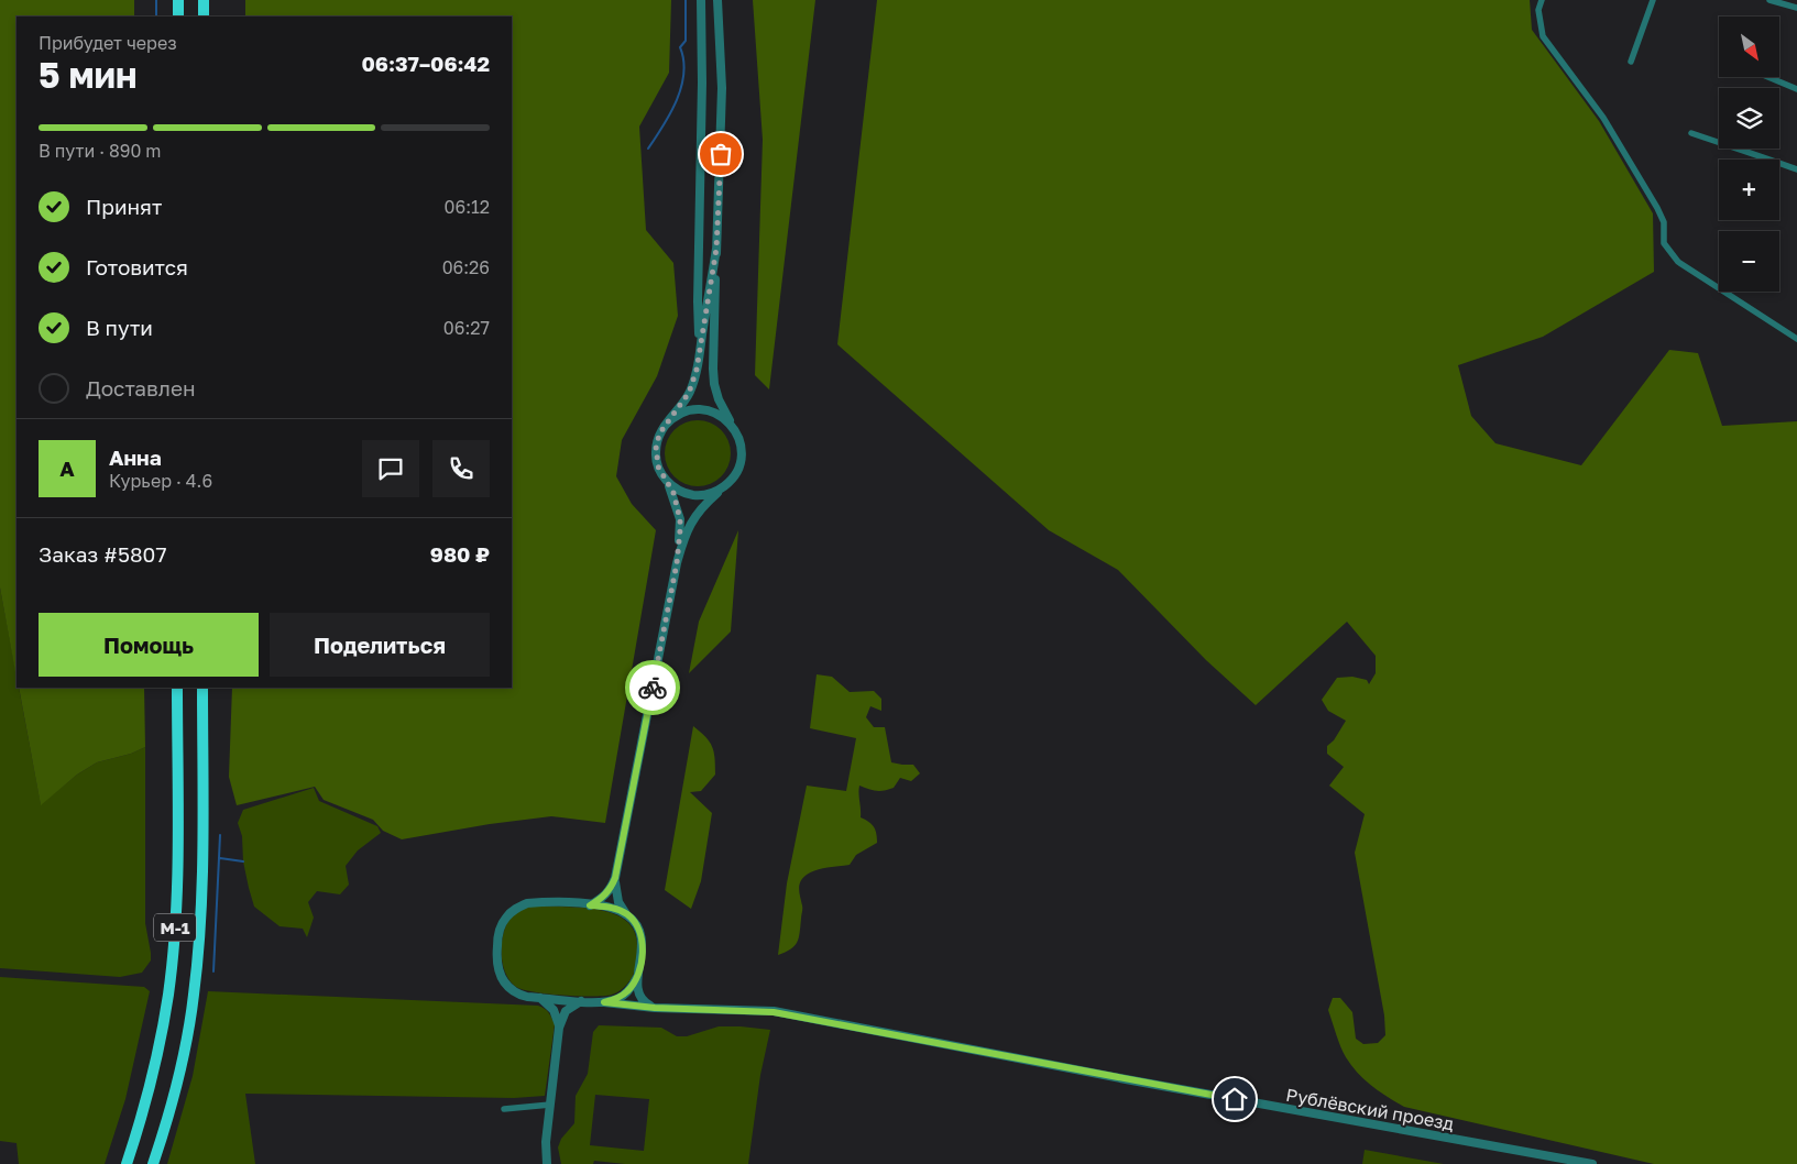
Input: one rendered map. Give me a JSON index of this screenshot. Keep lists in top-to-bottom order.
{
  "streets": {
    "highway": ["М-1"],
    "street": ["Рублёвский проезд"]
  },
  "north": "bottom right",
  "page": {
    "map_buttons": ["+", "−"],
    "heading": ["5 мин", "Прибудет через", "06:37–06:42"],
    "panel": [
      "Анна",
      "Курьер · 4.6",
      "Заказ #5807",
      "980 ₽"
    ],
    "bar": "В пути · 890 m",
    "list": [
      ["Принят", "06:12"],
      ["Готовится", "06:26"],
      ["В пути", "06:27"],
      "Доставлен"
    ],
    "round": "А",
    "buttons": ["Помощь", "Поделиться"]
  }
}
